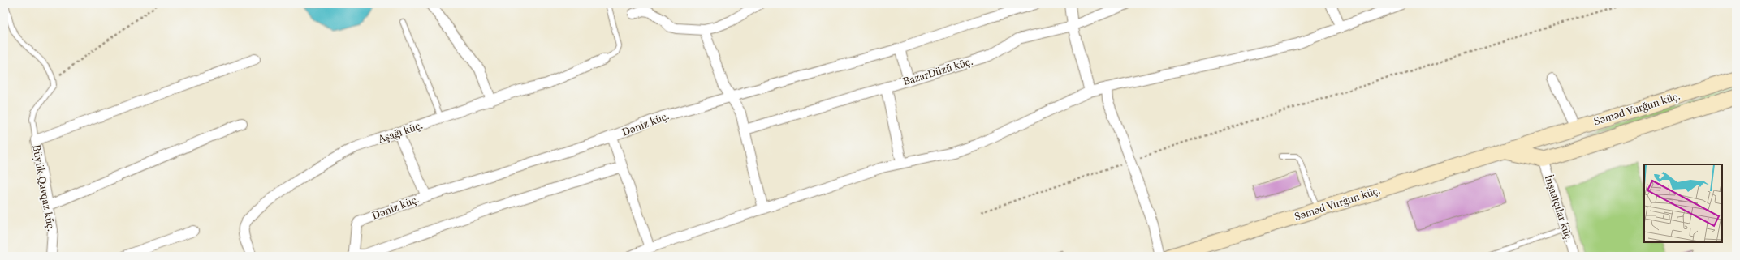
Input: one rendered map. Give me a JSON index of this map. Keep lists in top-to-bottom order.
{
  "streets": {
    "main road": ["Səməd Vurğun küç."],
    "street": [
      "BazarDüzü küç.",
      "Dəniz küç.",
      "Aşağı küç.",
      "Büyük Qavqaz küç.",
      "İnşaatçılar küç."
    ]
  },
  "crossings": [
    ["Səməd Vurğun küç.", "İnşaatçılar küç."]
  ]
}
